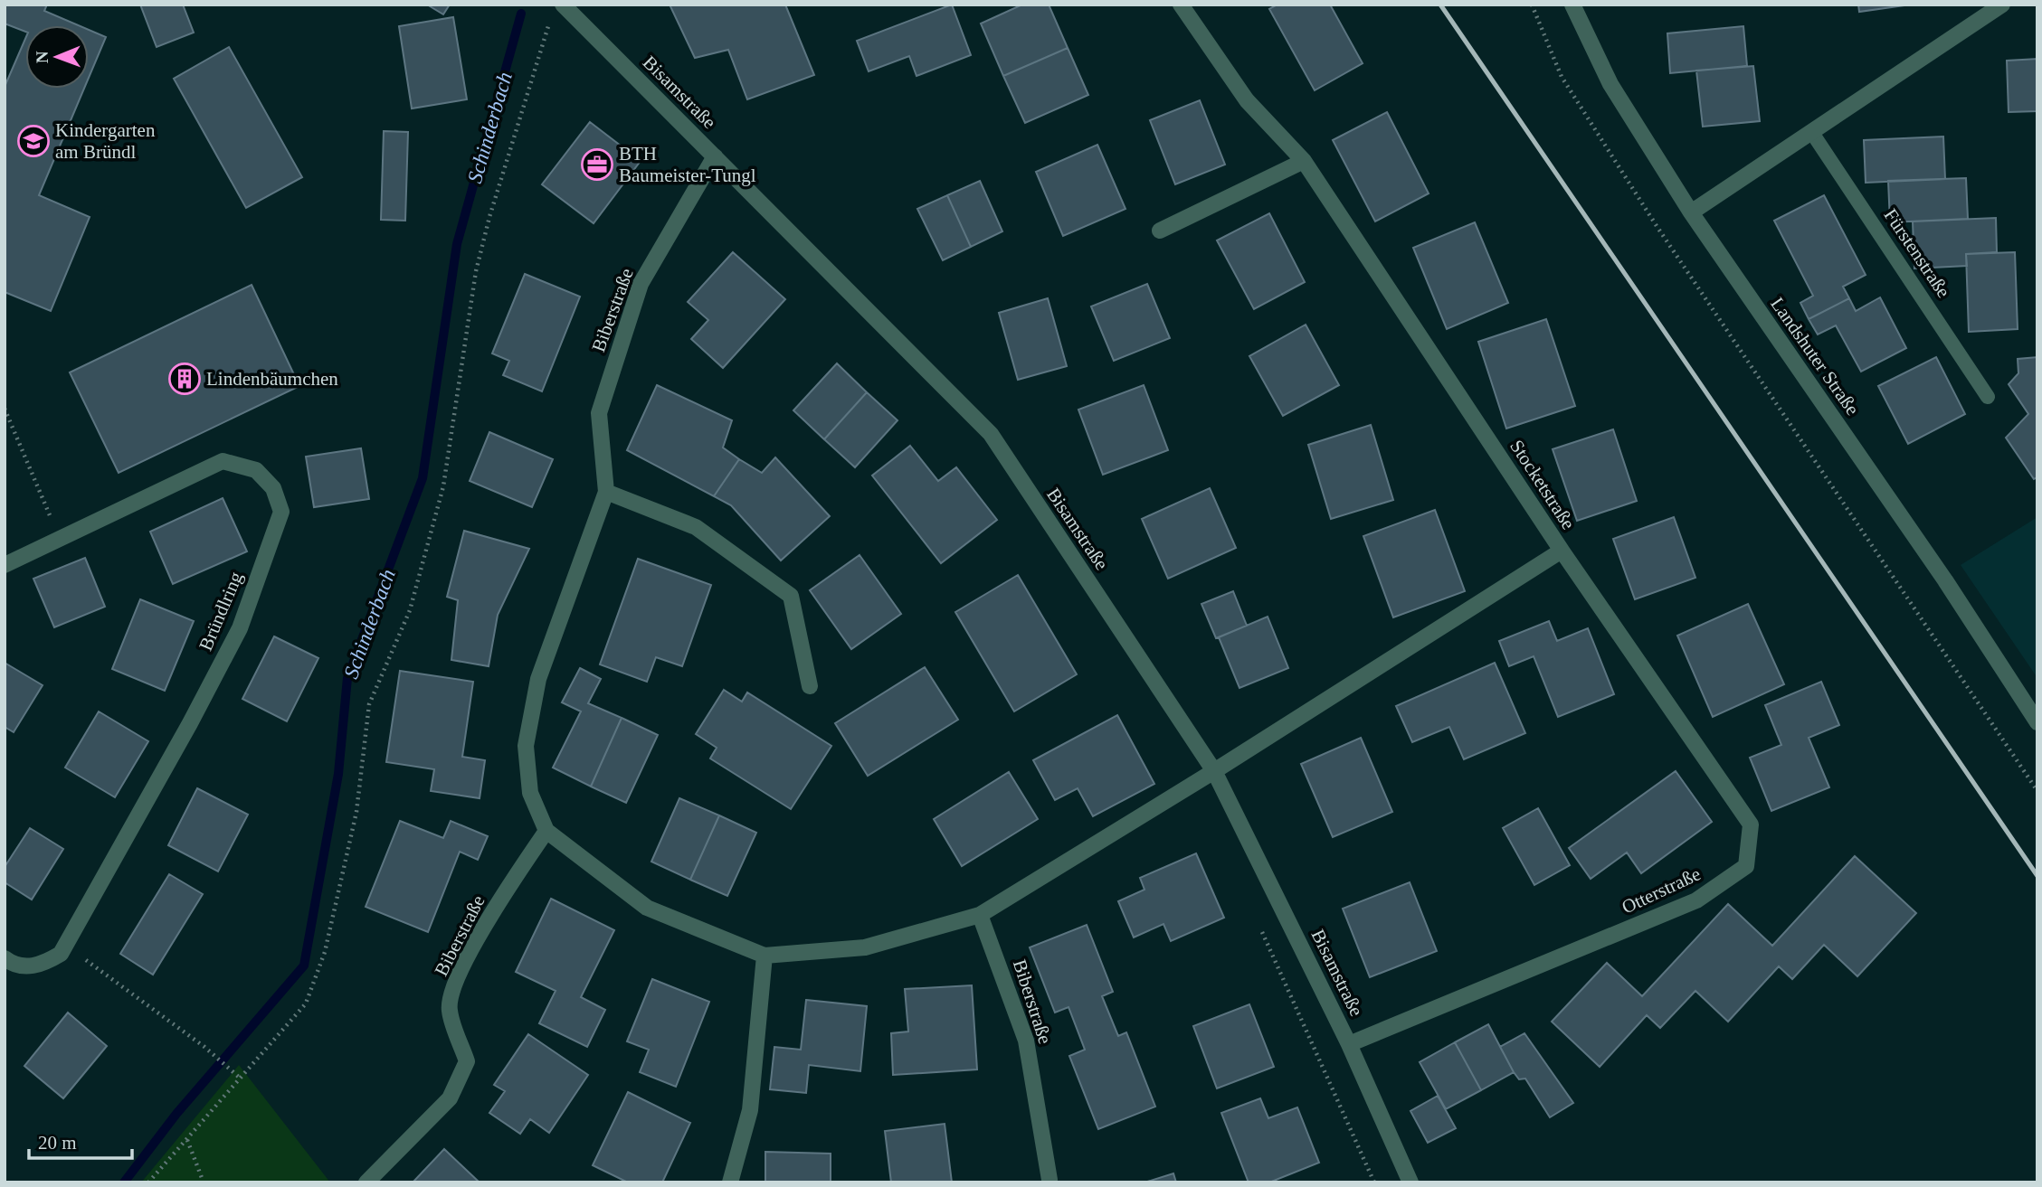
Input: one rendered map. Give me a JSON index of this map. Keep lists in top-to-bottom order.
{
  "streets": {
    "street": [
      "Bisamstraße",
      "Biberstraße",
      "Landshuter Straße",
      "Stocketstraße",
      "Bründlring",
      "Otterstraße"
    ],
    "lane": ["Fürstenstraße"]
  },
  "crossings": [
    ["Bisamstraße", "Biberstraße"],
    ["Bisamstraße", "Stocketstraße"],
    ["Bisamstraße", "Otterstraße"],
    ["Biberstraße", "Stocketstraße"],
    ["Stocketstraße", "Otterstraße"]
  ],
  "water": ["Schinderbach"],
  "places": {
    "school or university": ["Kindergarten am Bründl"],
    "office": ["BTH Baumeister-Tungl"],
    "building": ["Lindenbäumchen"]
  },
  "scale_bar": "20 m",
  "north": "left"
}
